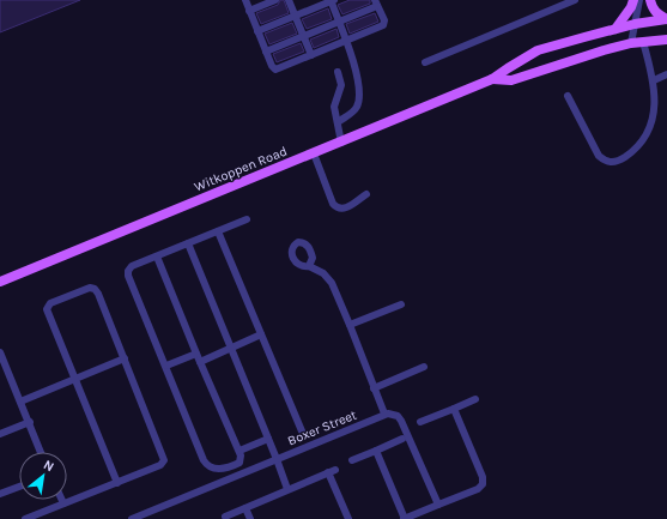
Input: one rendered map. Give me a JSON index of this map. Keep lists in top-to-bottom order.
{
  "streets": {
    "main road": ["Witkoppen Road"],
    "street": ["Boxer Street"]
  },
  "north": "top right"
}
